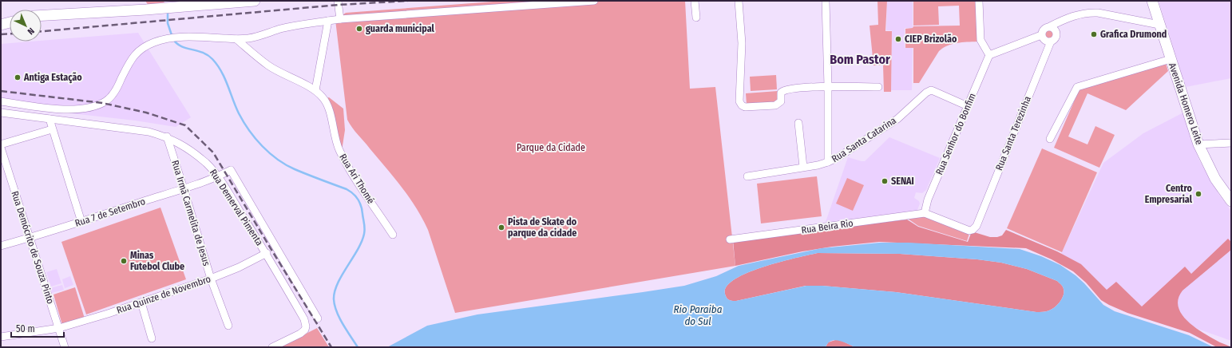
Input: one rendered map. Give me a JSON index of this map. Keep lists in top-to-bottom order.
{
  "streets": {
    "main road": ["Avenida Homero Leite"],
    "street": [
      "Rua Santa Terezinha",
      "Rua Senhor do Bonfim",
      "Rua Santa Catarina",
      "Rua Ari Thomé",
      "Rua Demerval Pimenta",
      "Rua 7 de Setembro",
      "Rua Irmã Carmelita de Jesus",
      "Rua Beira Rio",
      "Rua Demócrito de Souza Pinto",
      "Rua Quinze de Novembro"
    ]
  },
  "crossings": [
    ["Rua Santa Terezinha", "Rua Senhor do Bonfim"],
    ["Rua Santa Terezinha", "Rua Beira Rio"],
    ["Rua Senhor do Bonfim", "Rua Santa Catarina"],
    ["Rua Senhor do Bonfim", "Rua Beira Rio"],
    ["Rua Demerval Pimenta", "Rua 7 de Setembro"],
    ["Rua Demerval Pimenta", "Rua Irmã Carmelita de Jesus"],
    ["Rua Demerval Pimenta", "Rua Quinze de Novembro"],
    ["Rua 7 de Setembro", "Rua Irmã Carmelita de Jesus"],
    ["Rua 7 de Setembro", "Rua Demócrito de Souza Pinto"],
    ["Rua Irmã Carmelita de Jesus", "Rua Quinze de Novembro"],
    ["Rua Demócrito de Souza Pinto", "Rua Quinze de Novembro"]
  ],
  "districts": ["Bom Pastor"],
  "water": ["Rio Paraiba do Sul"],
  "parks": ["Parque da Cidade"],
  "places": [
    "guarda municipal",
    "Grafica Drumond",
    "CIEP Brizolão",
    "Antiga Estação",
    "SENAI",
    "Centro Empresarial",
    "Pista de Skate do parque da cidade",
    "Minas Futebol Clube"
  ],
  "scale_bar": "50 m",
  "north": "bottom right"
}
